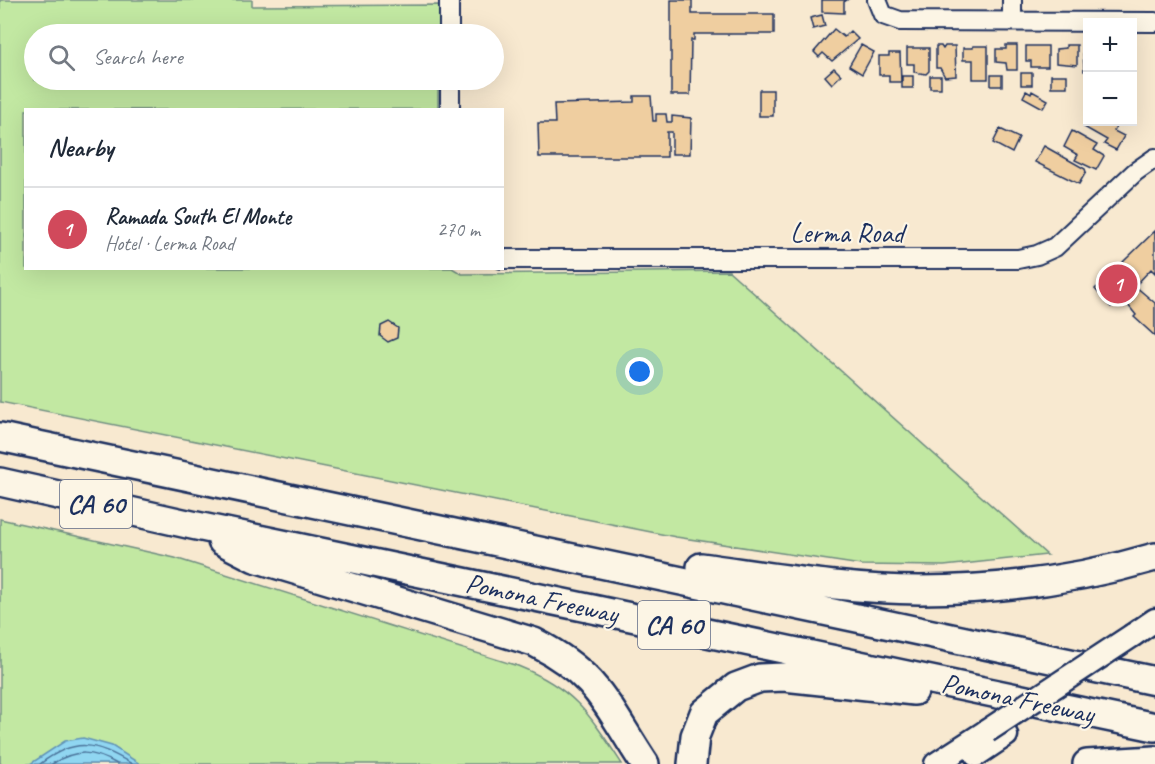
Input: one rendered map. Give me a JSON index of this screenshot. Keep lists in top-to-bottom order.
{
  "streets": {
    "highway": ["CA 60", "Pomona Freeway"],
    "street": ["Lerma Road"]
  },
  "page": {
    "map_buttons": ["+", "−"],
    "search": "Search here",
    "heading": "Nearby",
    "list": [
      {
        "mark": "1",
        "name": "Ramada South El Monte",
        "note": "Hotel · Lerma Road",
        "value": "270 m"
      }
    ],
    "pins": "1"
  }
}
